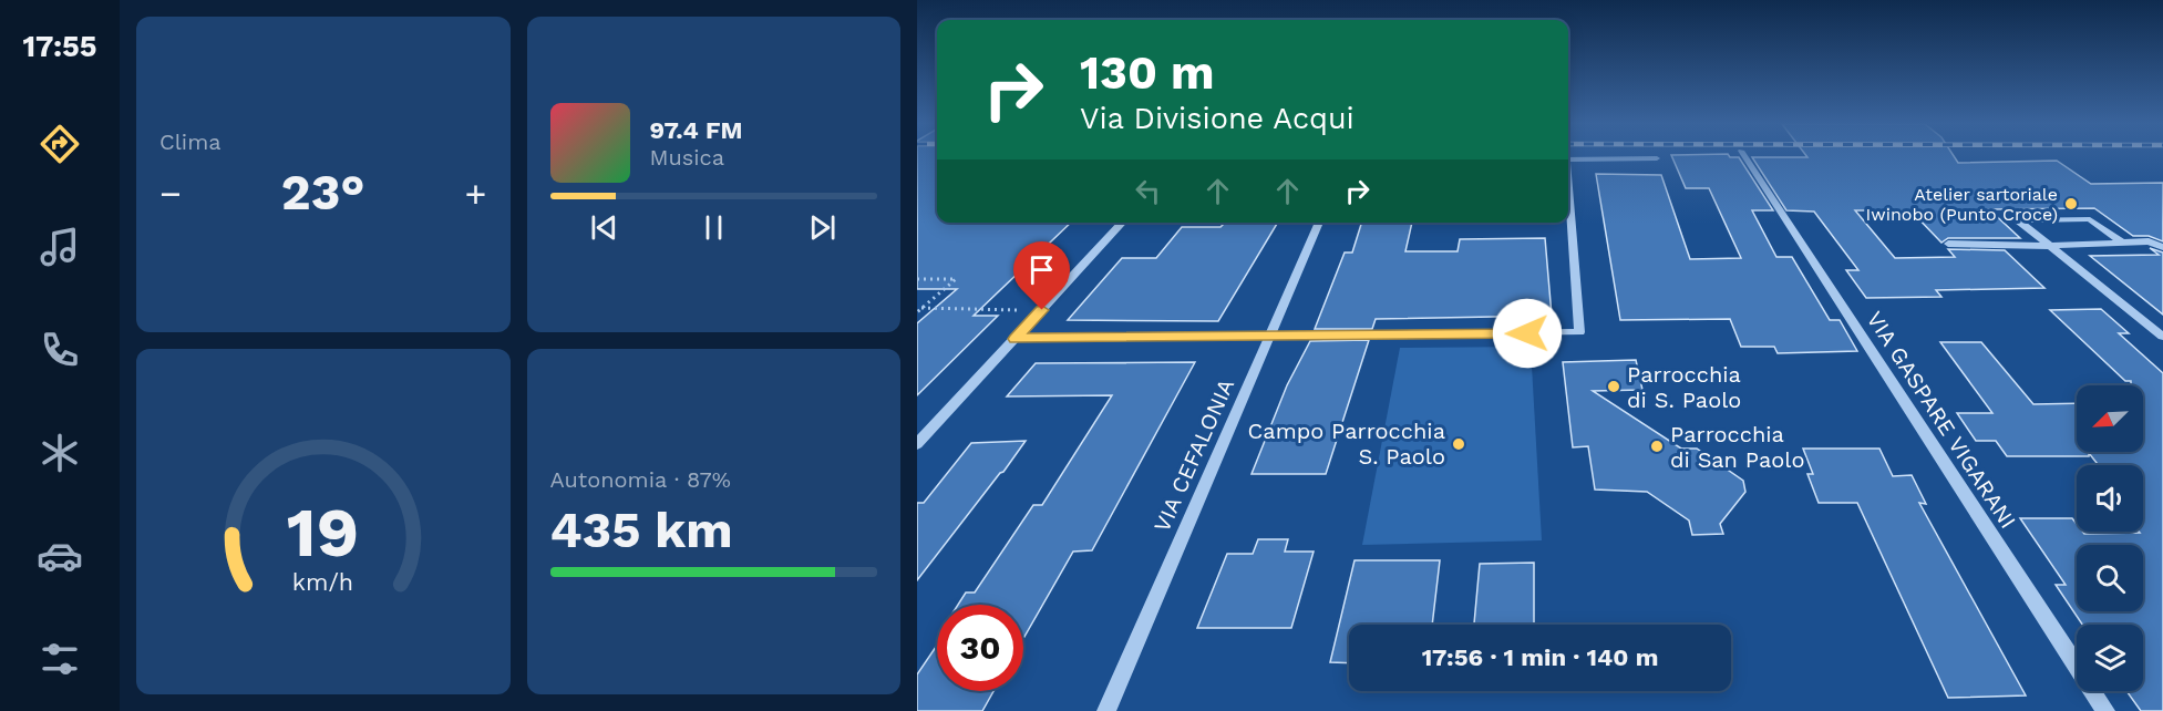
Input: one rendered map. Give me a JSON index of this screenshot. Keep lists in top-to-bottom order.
{
  "streets": {
    "street": ["VIA GASPARE VIGARANI", "VIA CEFALONIA"]
  },
  "places": [
    "Atelier sartoriale Iwinobo (Punto Croce)",
    "Parrocchia di S. Paolo",
    "Campo Parrocchia S. Paolo",
    "Parrocchia di San Paolo"
  ],
  "north": "bottom left",
  "page": {
    "tabs": "17:55",
    "tile": [
      "Clima",
      ["Autonomia · 87%", "435 km"]
    ],
    "turn": ["130 m", "Via Divisione Acqui"],
    "song": ["97.4 FM", "Musica"],
    "heat": ["−", "23°", "+"],
    "limit": "30",
    "trip": "17:56 · 1 min · 140 m",
    "gauge": ["19", "km/h"]
  }
}
